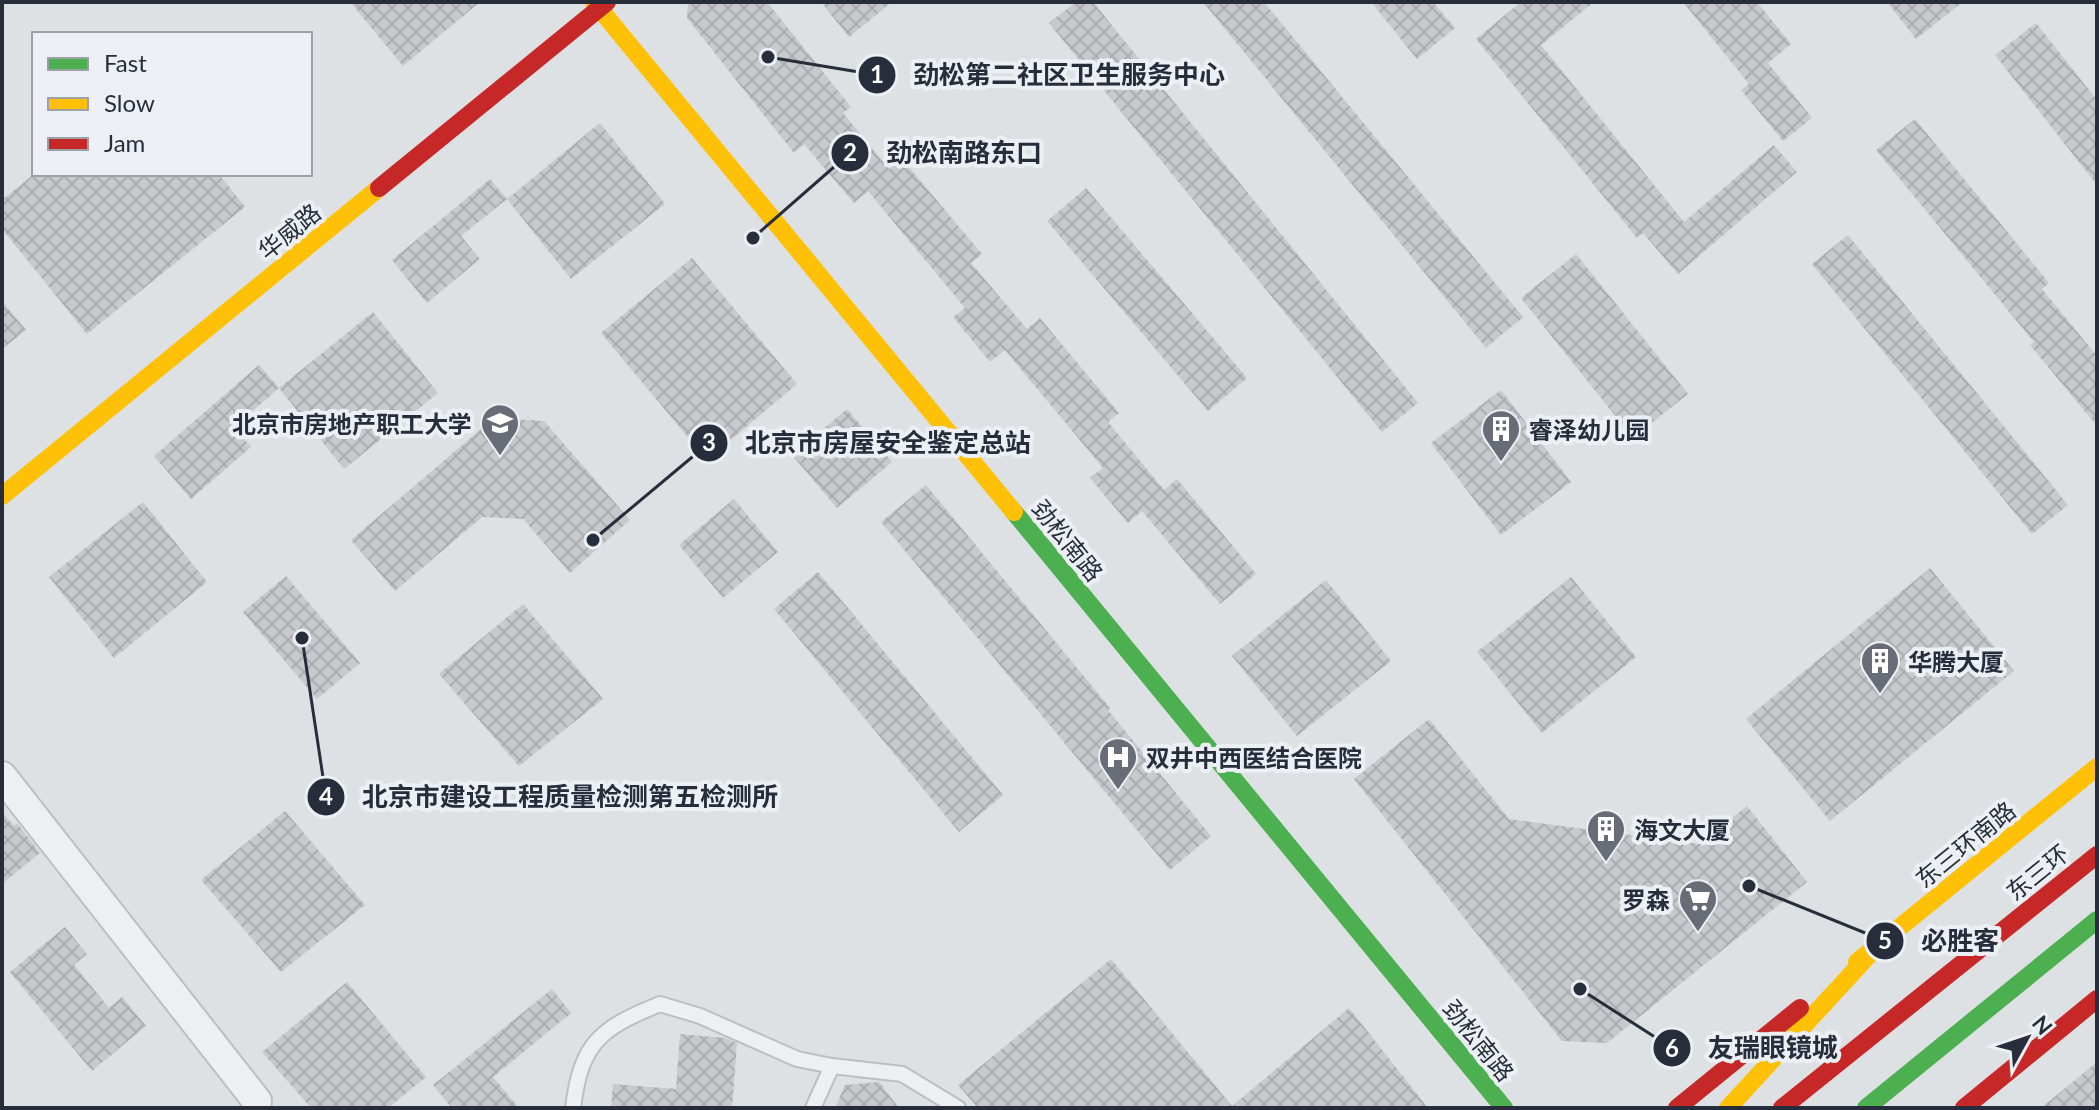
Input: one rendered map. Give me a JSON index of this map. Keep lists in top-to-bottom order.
{
  "streets": {
    "main road": [
      "华威路",
      "劲松南路",
      "东三环南路",
      "东三环"
    ]
  },
  "crossings": [
    ["华威路", "劲松南路"]
  ],
  "places": {
    "other": [
      "劲松第二社区卫生服务中心",
      "劲松南路东口",
      "北京市房屋安全鉴定总站",
      "北京市建设工程质量检测第五检测所",
      "必胜客",
      "友瑞眼镜城"
    ],
    "school or university": ["北京市房地产职工大学"],
    "building": ["睿泽幼儿园", "华腾大厦", "海文大厦"],
    "hospital": ["双井中西医结合医院"],
    "supermarket": ["罗森"]
  },
  "legend": ["Fast", "Slow", "Jam"],
  "north": "top right"
}
